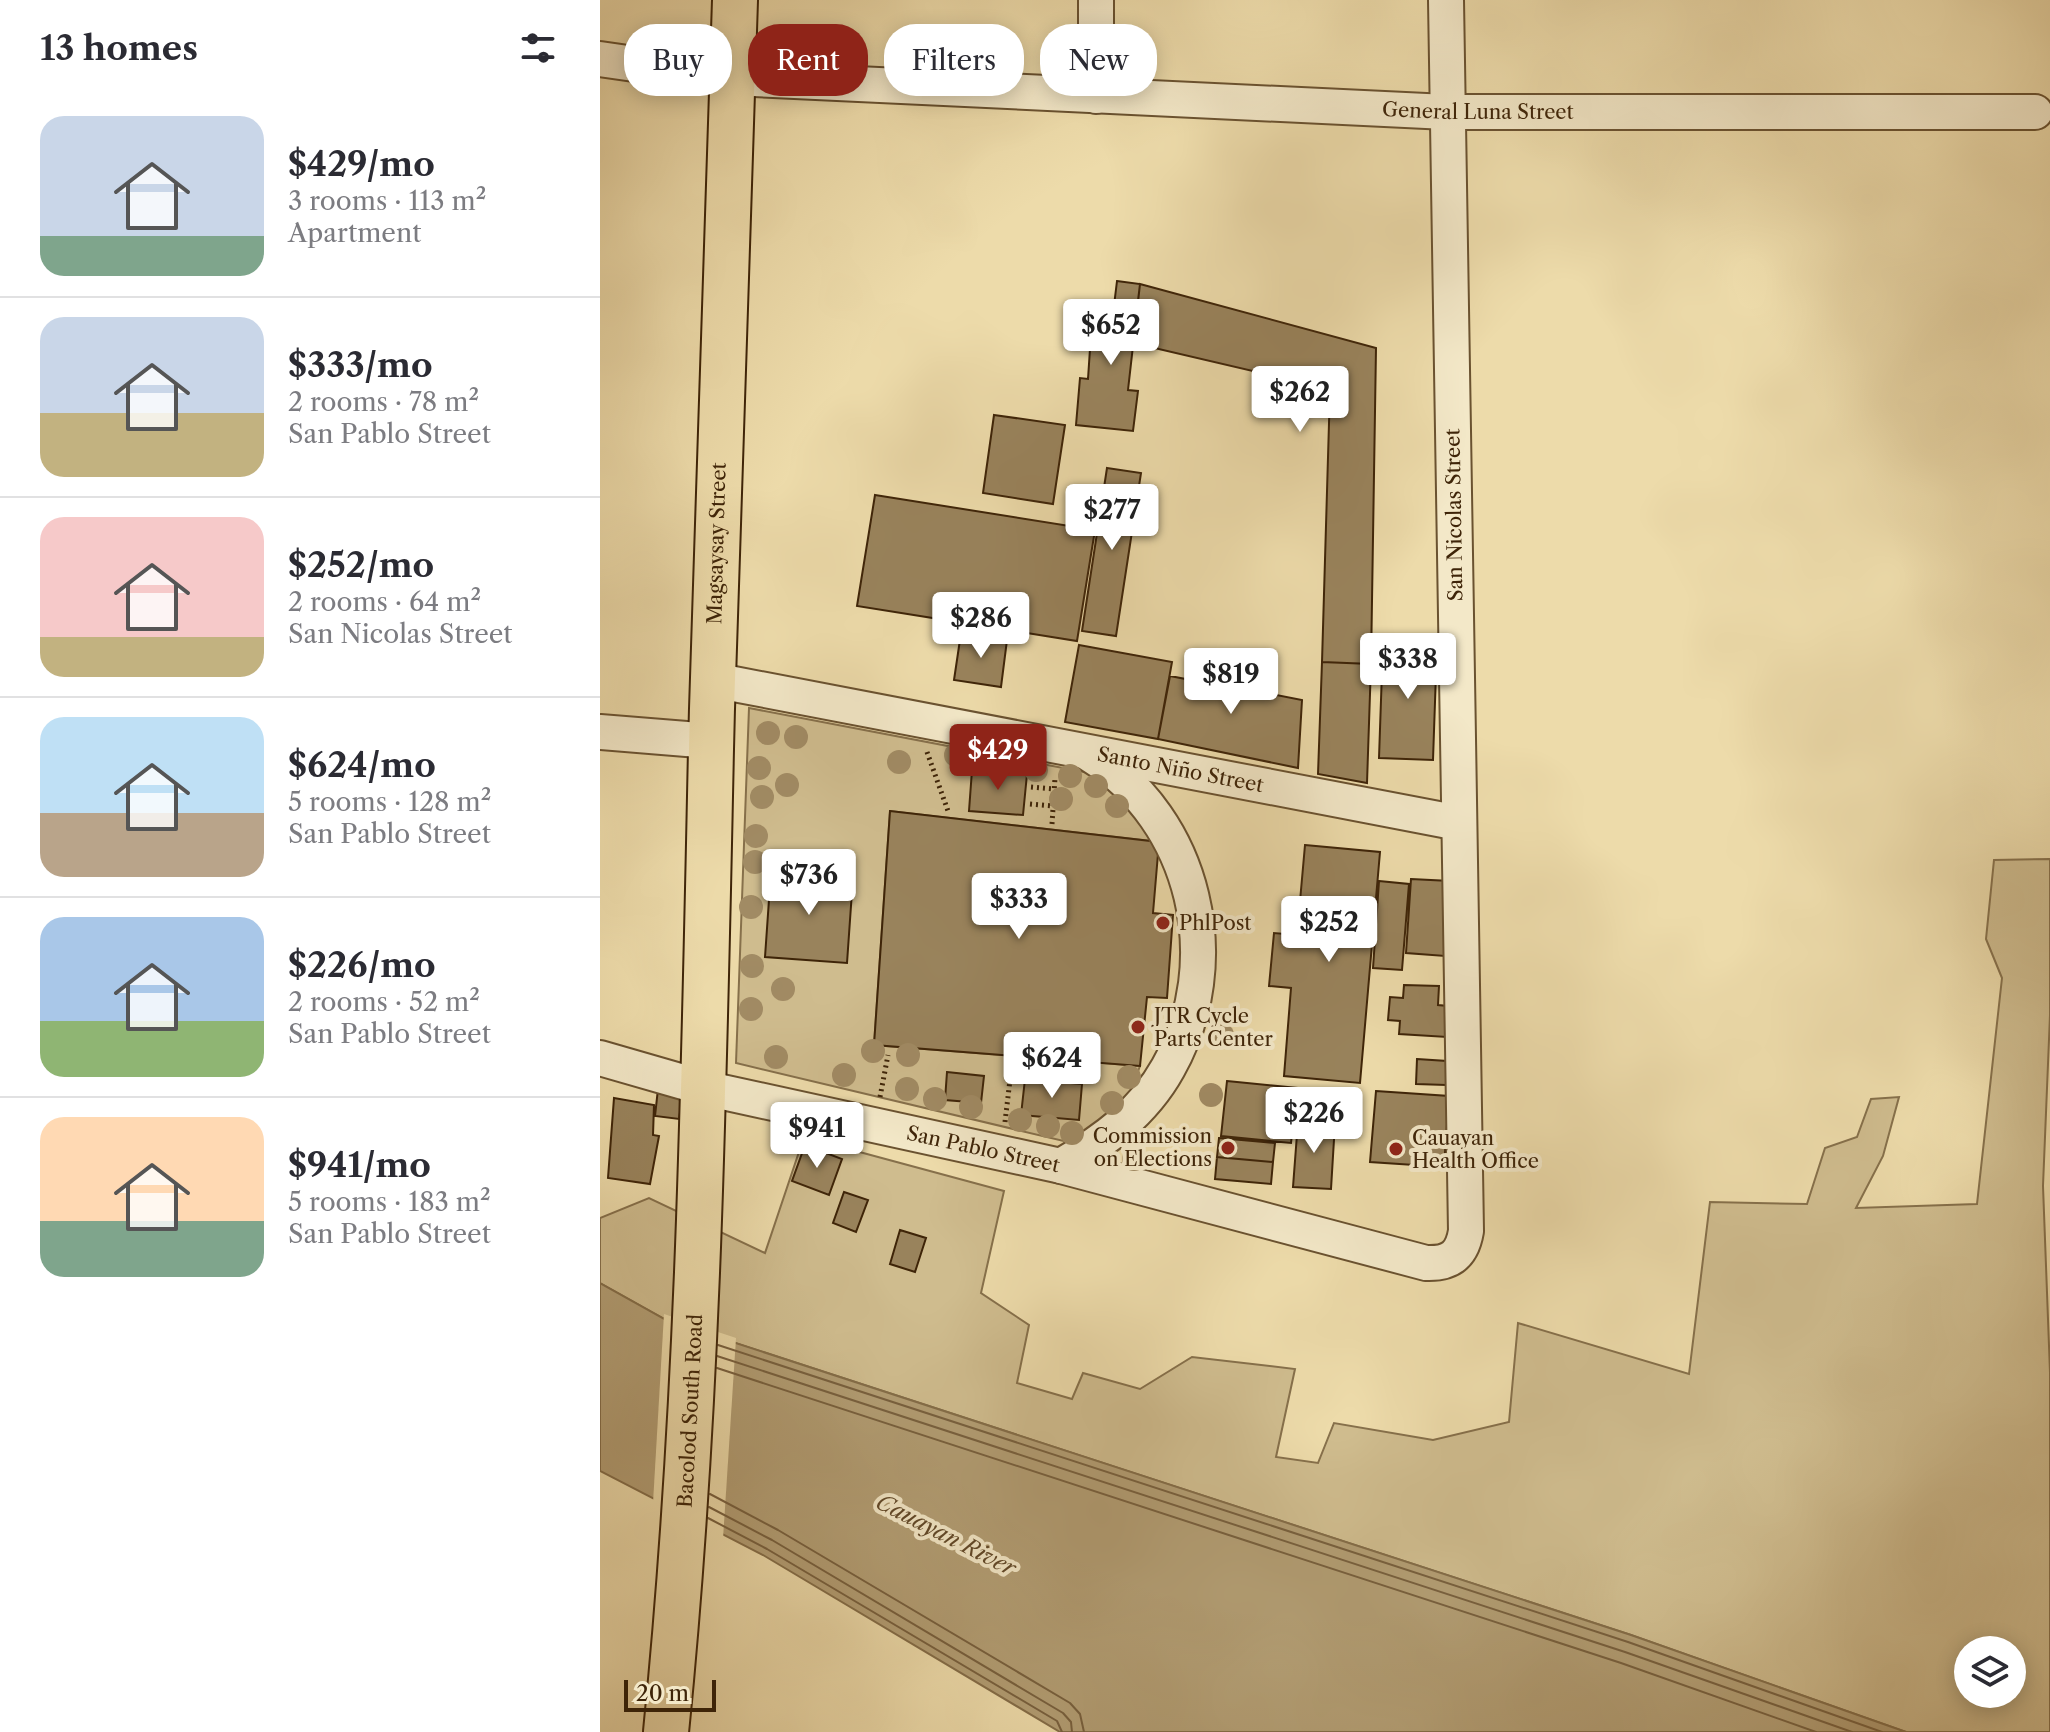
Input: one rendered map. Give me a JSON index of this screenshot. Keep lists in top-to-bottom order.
{
  "streets": {
    "highway": ["Magsaysay Street", "Bacolod South Road"],
    "street": [
      "General Luna Street",
      "San Nicolas Street",
      "Santo Niño Street",
      "San Pablo Street"
    ]
  },
  "crossings": [
    ["General Luna Street", "San Nicolas Street"],
    ["General Luna Street", "Magsaysay Street"],
    ["San Nicolas Street", "Santo Niño Street"],
    ["San Nicolas Street", "San Pablo Street"],
    ["Magsaysay Street", "Santo Niño Street"],
    ["Magsaysay Street", "San Pablo Street"],
    ["Magsaysay Street", "Bacolod South Road"],
    ["San Pablo Street", "Bacolod South Road"]
  ],
  "water": ["Cauayan River"],
  "places": [
    "PhlPost",
    "JTR Cycle Parts Center",
    "Commission on Elections",
    "Cauayan Health Office"
  ],
  "scale_bar": "20 m",
  "page": {
    "heading": "13 homes",
    "chip": [
      "Buy",
      "Rent",
      "Filters",
      "New"
    ],
    "list": [
      {
        "name": "$429/mo",
        "note": "3 rooms · 113 m² · Apartment"
      },
      {
        "name": "$333/mo",
        "note": "2 rooms · 78 m² · San Pablo Street"
      },
      {
        "name": "$252/mo",
        "note": "2 rooms · 64 m² · San Nicolas Street"
      },
      {
        "name": "$624/mo",
        "note": "5 rooms · 128 m² · San Pablo Street"
      },
      {
        "name": "$226/mo",
        "note": "2 rooms · 52 m² · San Pablo Street"
      },
      {
        "name": "$941/mo",
        "note": "5 rooms · 183 m² · San Pablo Street"
      }
    ],
    "price": [
      "$652",
      "$262",
      "$277",
      "$286",
      "$338",
      "$819",
      "$429",
      "$736",
      "$333",
      "$252",
      "$624",
      "$226",
      "$941"
    ],
    "scale": "20 m"
  }
}
